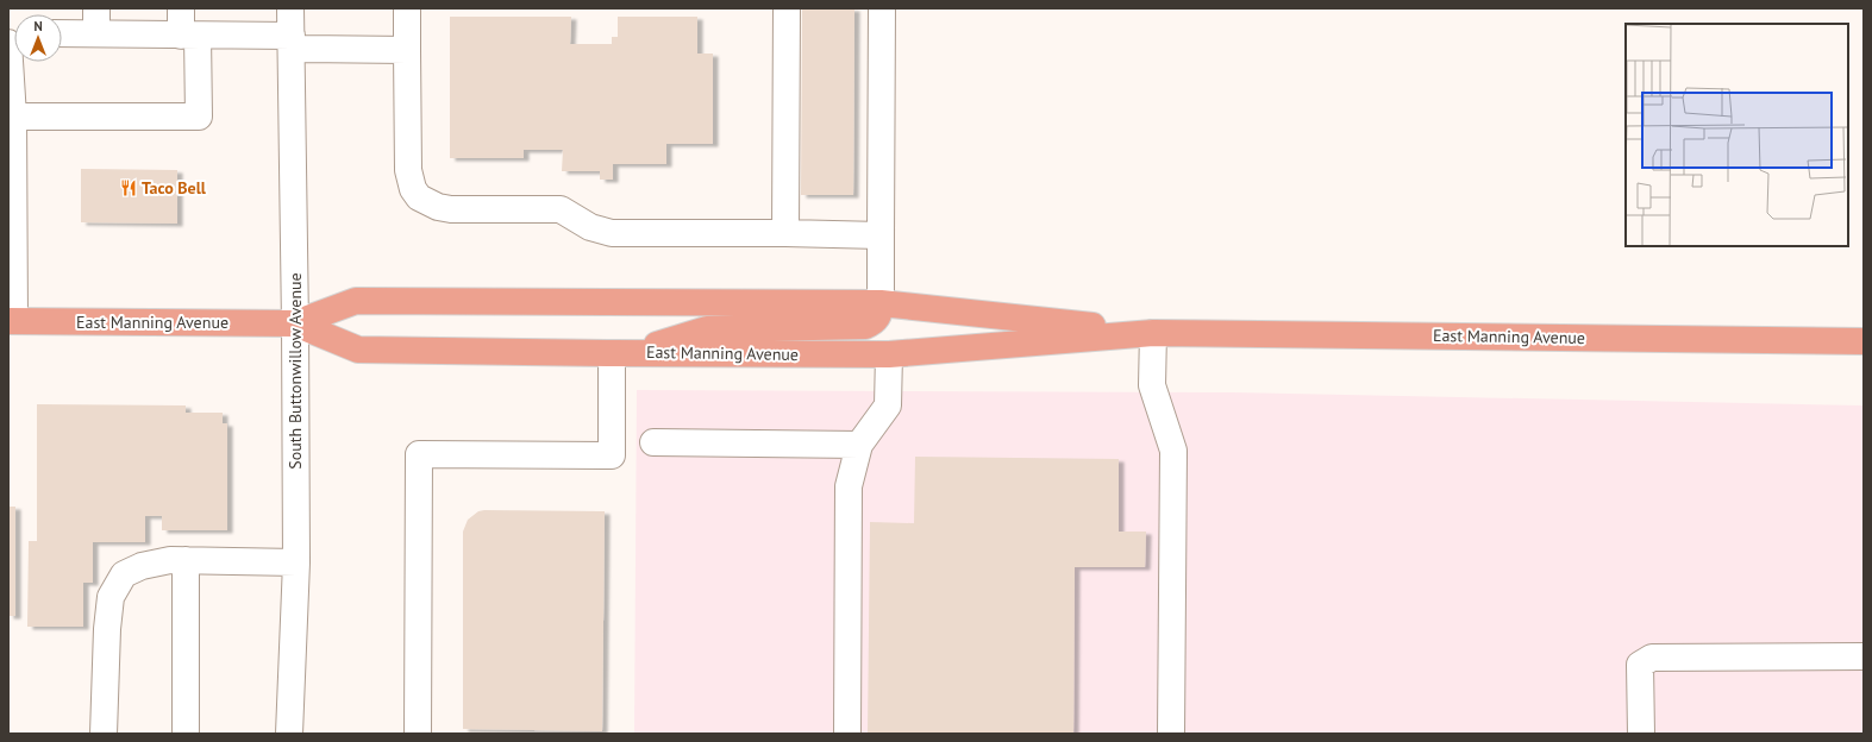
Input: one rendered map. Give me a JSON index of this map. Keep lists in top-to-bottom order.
{
  "streets": {
    "main road": ["East Manning Avenue"],
    "street": ["South Buttonwillow Avenue"]
  },
  "crossings": [
    ["East Manning Avenue", "South Buttonwillow Avenue"]
  ],
  "places": {
    "restaurant": ["Taco Bell"]
  },
  "north": "top"
}
